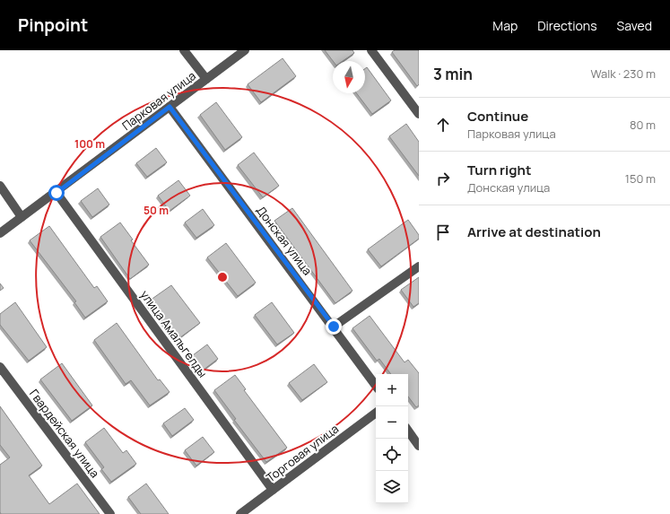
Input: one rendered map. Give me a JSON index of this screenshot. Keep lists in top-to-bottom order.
{
  "streets": {
    "street": [
      "Парковая улица",
      "Донская улица",
      "улица Амальгелды",
      "Гвардейская улица",
      "Торговая улица"
    ]
  },
  "crossings": [
    ["Парковая улица", "Донская улица"],
    ["Парковая улица", "улица Амальгелды"],
    ["улица Амальгелды", "Торговая улица"]
  ],
  "north": "bottom",
  "page": {
    "header": "Pinpoint",
    "nav": ["Map", "Directions", "Saved"],
    "heading": ["3 min", "Walk · 230 m"],
    "list": [
      ["Continue", "Парковая улица", "80 m"],
      ["Turn right", "Донская улица", "150 m"],
      "Arrive at destination"
    ],
    "map_buttons": ["+", "−"]
  },
  "rings": ["100 m", "50 m"]
}
